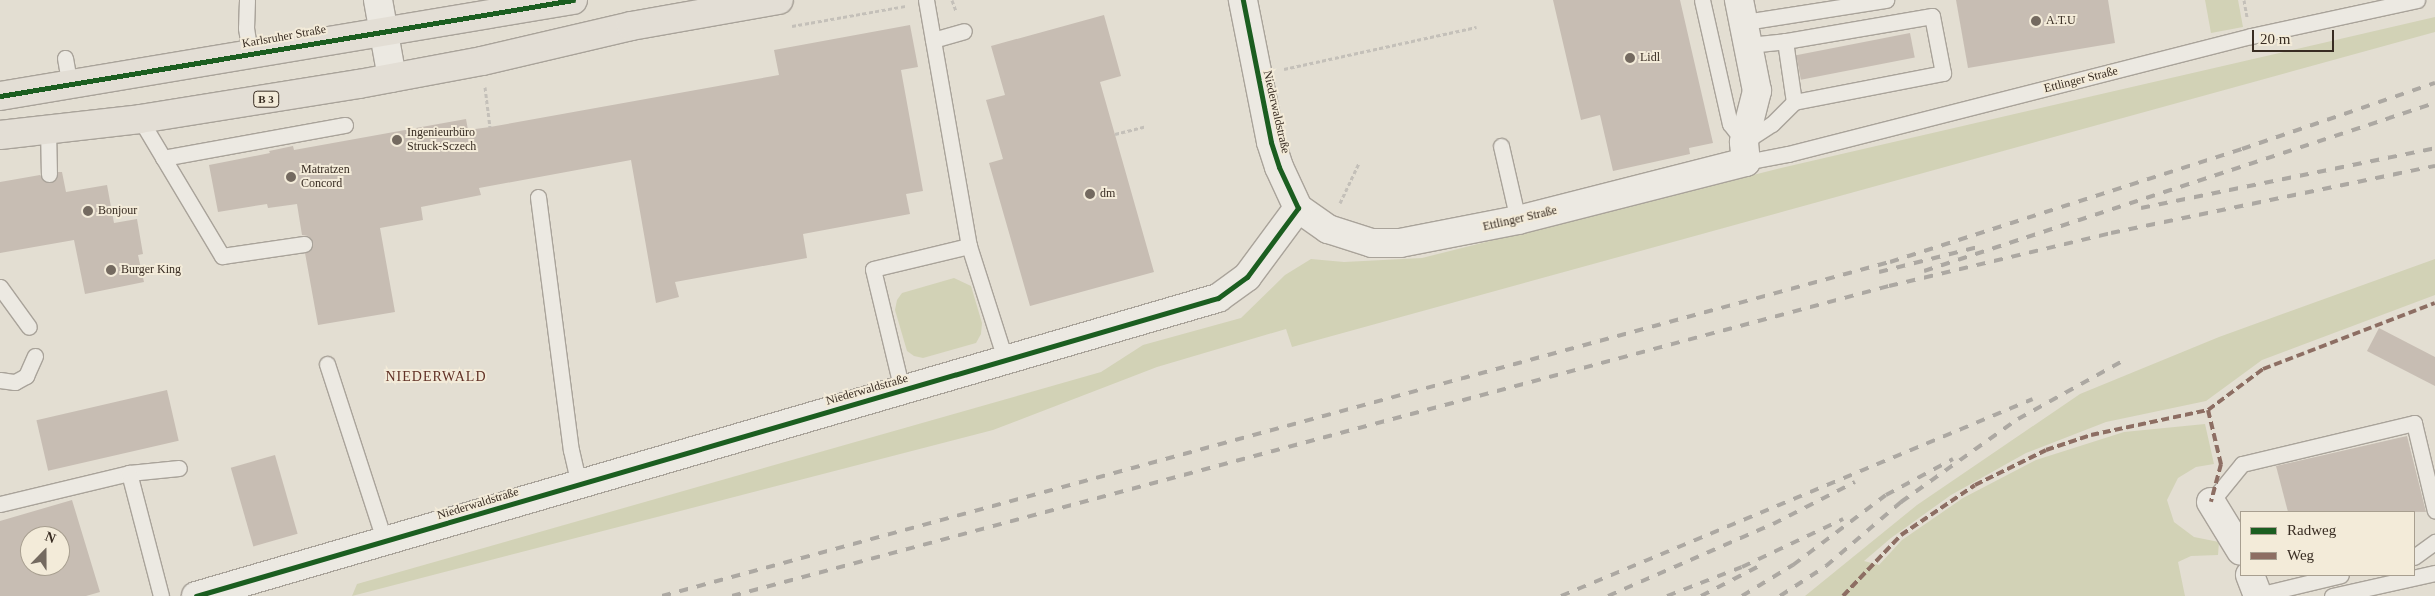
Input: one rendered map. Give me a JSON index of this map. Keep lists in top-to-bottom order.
{
  "streets": {
    "main road": ["Karlsruher Straße", "B 3"],
    "street": ["Ettlinger Straße", "Niederwaldstraße"]
  },
  "crossings": [
    ["Ettlinger Straße", "Niederwaldstraße"]
  ],
  "districts": ["NIEDERWALD"],
  "places": [
    "A.T.U",
    "Lidl",
    "Ingenieurbüro Struck-Sczech",
    "Matratzen Concord",
    "dm",
    "Bonjour",
    "Burger King"
  ],
  "legend": ["Radweg", "Weg"],
  "scale_bar": "20 m",
  "north": "top"
}
